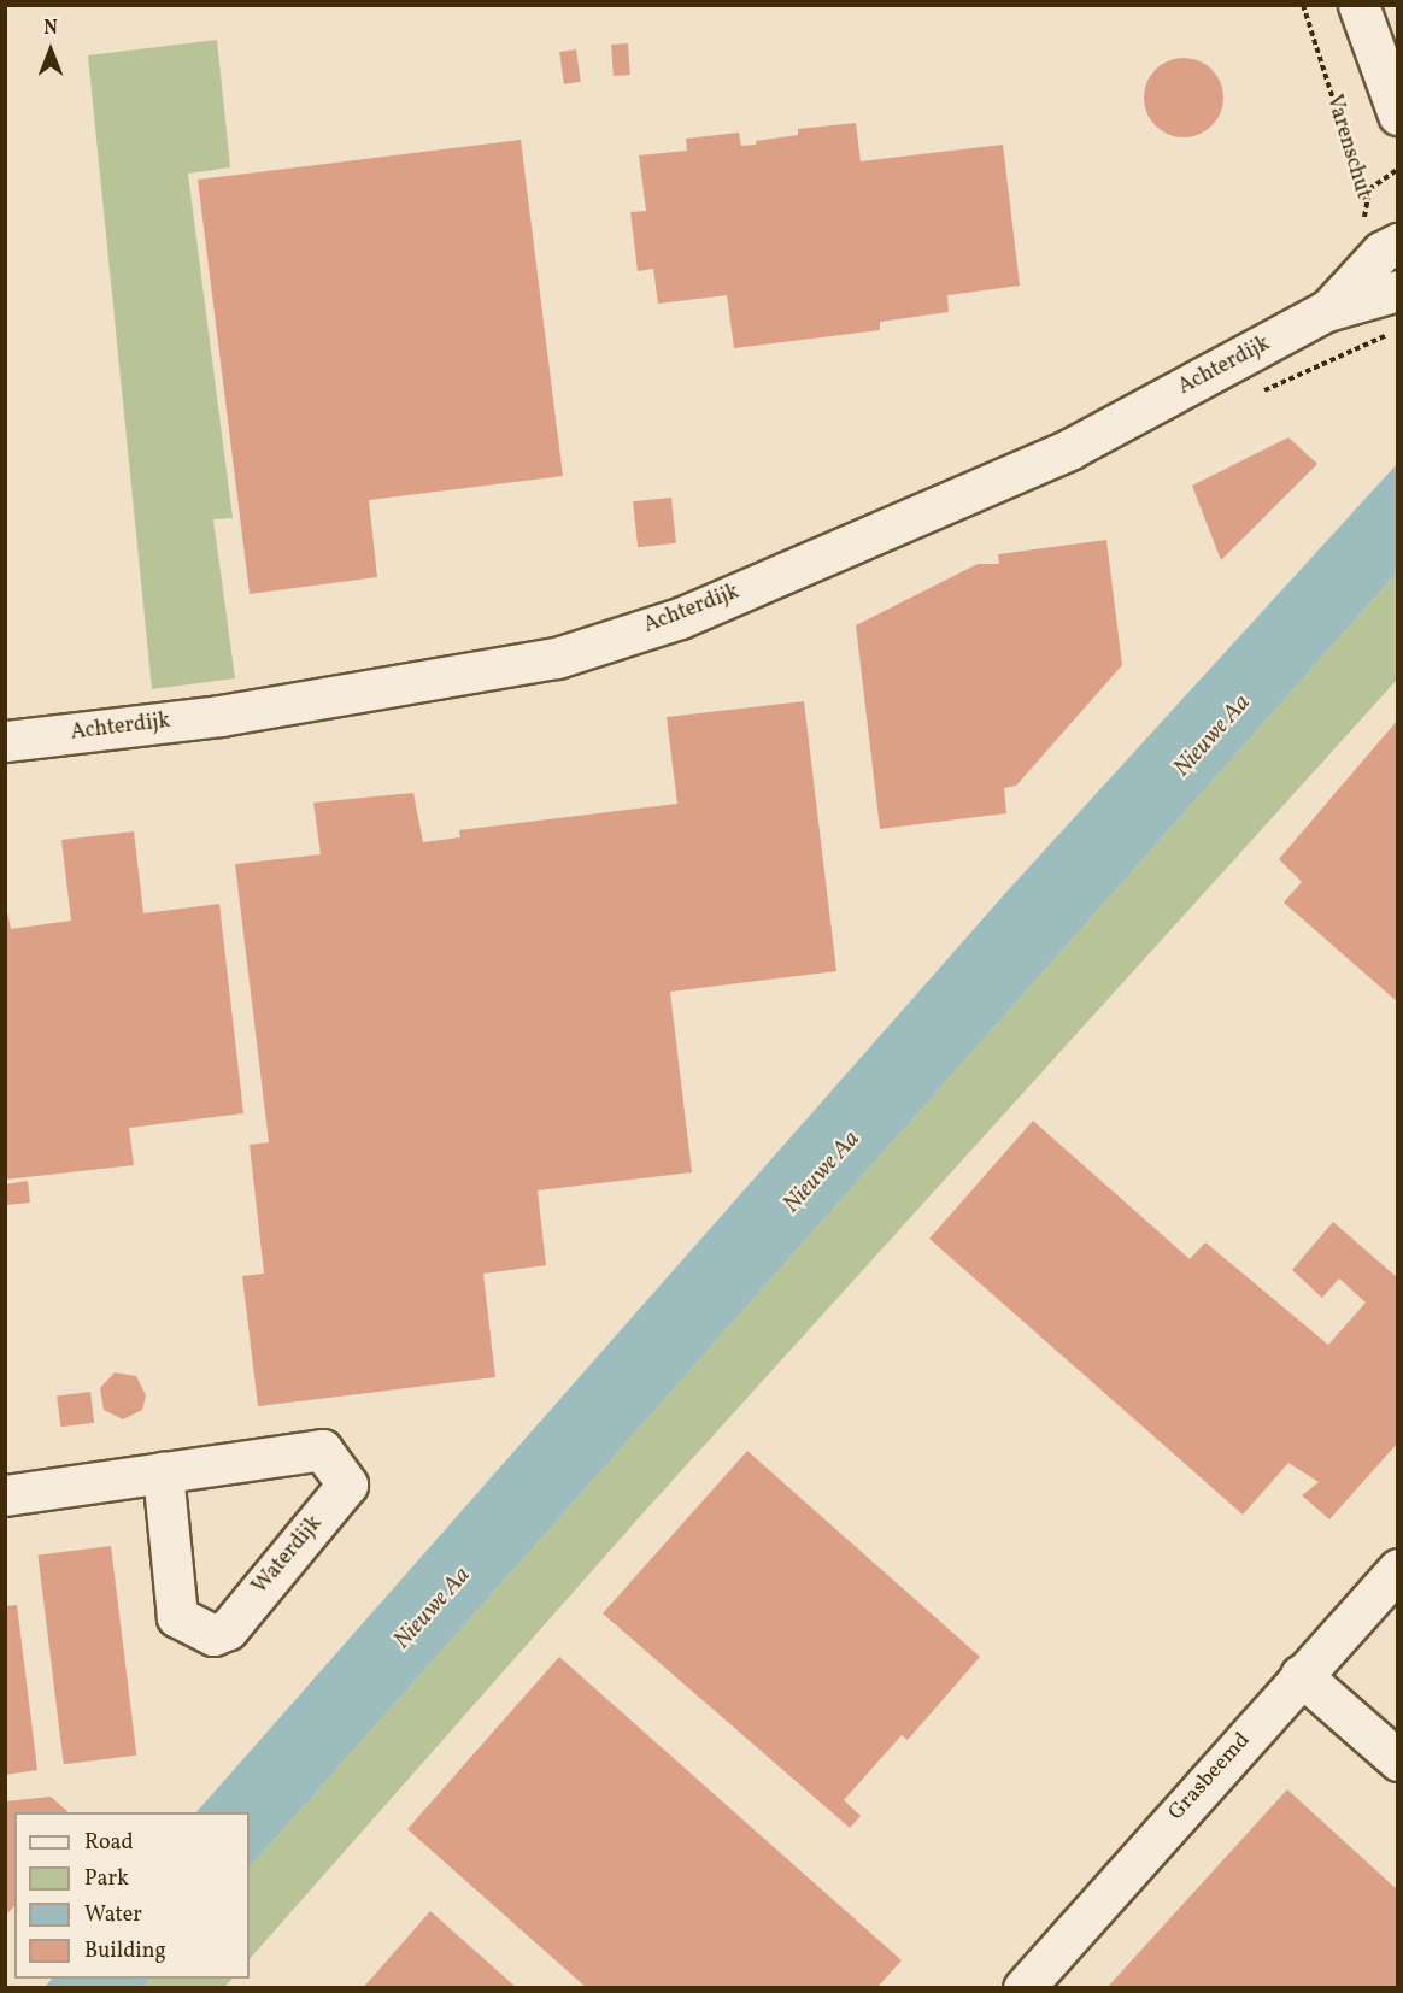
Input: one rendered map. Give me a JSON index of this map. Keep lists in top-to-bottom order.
{
  "streets": {
    "street": ["Achterdijk", "Waterdijk", "Grasbeemd"],
    "path": ["Varenschut"]
  },
  "crossings": [
    ["Varenschut", "Achterdijk"]
  ],
  "water": ["Nieuwe Aa"],
  "legend": [
    "Road",
    "Park",
    "Water",
    "Building"
  ],
  "north": "top"
}
